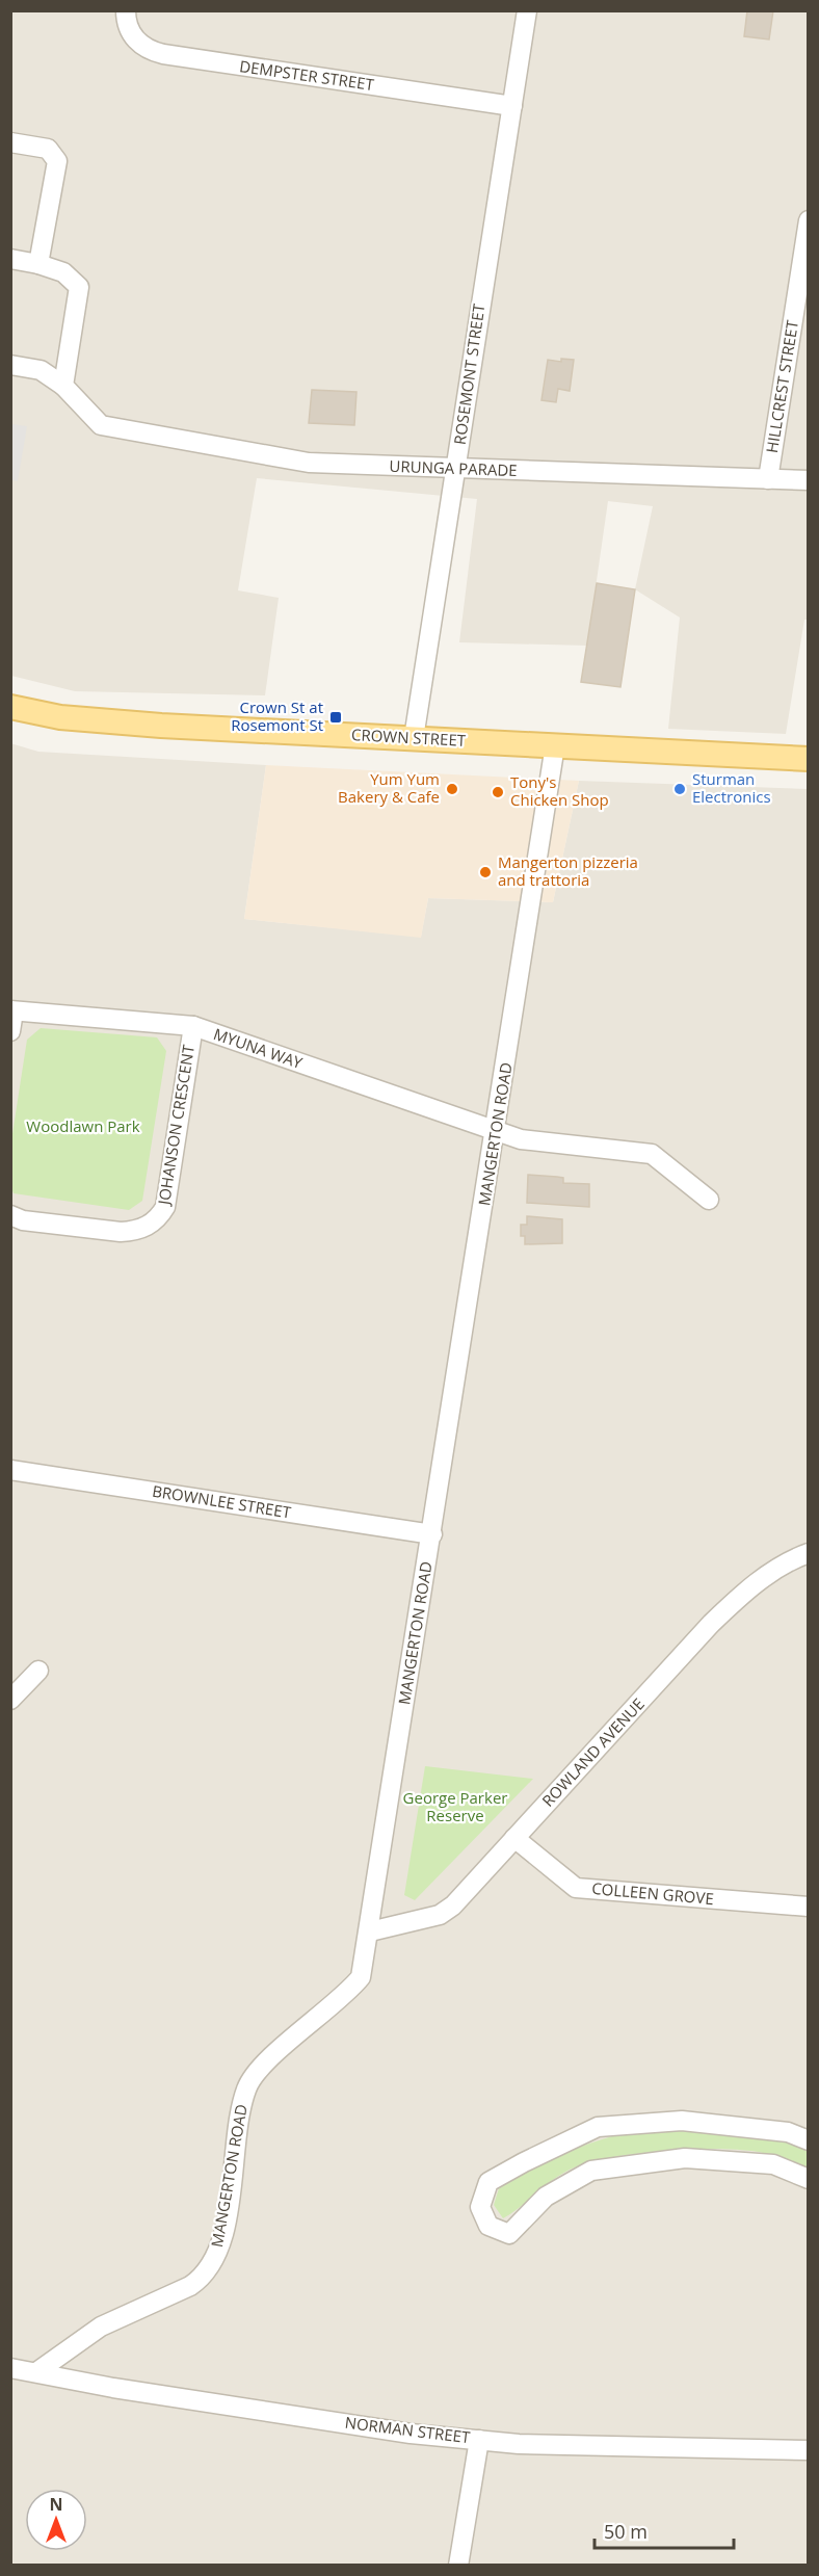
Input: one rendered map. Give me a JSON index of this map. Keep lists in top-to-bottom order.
{
  "streets": {
    "main road": ["CROWN STREET"],
    "street": [
      "DEMPSTER STREET",
      "ROSEMONT STREET",
      "HILLCREST STREET",
      "URUNGA PARADE",
      "MYUNA WAY",
      "JOHANSON CRESCENT",
      "MANGERTON ROAD",
      "BROWNLEE STREET",
      "ROWLAND AVENUE",
      "COLLEEN GROVE",
      "NORMAN STREET"
    ]
  },
  "crossings": [
    ["DEMPSTER STREET", "ROSEMONT STREET"],
    ["ROSEMONT STREET", "URUNGA PARADE"],
    ["ROSEMONT STREET", "CROWN STREET"],
    ["HILLCREST STREET", "URUNGA PARADE"],
    ["CROWN STREET", "MANGERTON ROAD"],
    ["MYUNA WAY", "JOHANSON CRESCENT"],
    ["MYUNA WAY", "MANGERTON ROAD"],
    ["MANGERTON ROAD", "BROWNLEE STREET"],
    ["MANGERTON ROAD", "ROWLAND AVENUE"],
    ["MANGERTON ROAD", "NORMAN STREET"],
    ["ROWLAND AVENUE", "COLLEEN GROVE"]
  ],
  "parks": ["Woodlawn Park", "George Parker Reserve"],
  "places": {
    "transit": ["Crown St at Rosemont St"],
    "other": [
      "Yum Yum Bakery & Cafe",
      "Sturman Electronics",
      "Tony's Chicken Shop",
      "Mangerton pizzeria and trattoria"
    ]
  },
  "scale_bar": "50 m",
  "north": "top"
}
